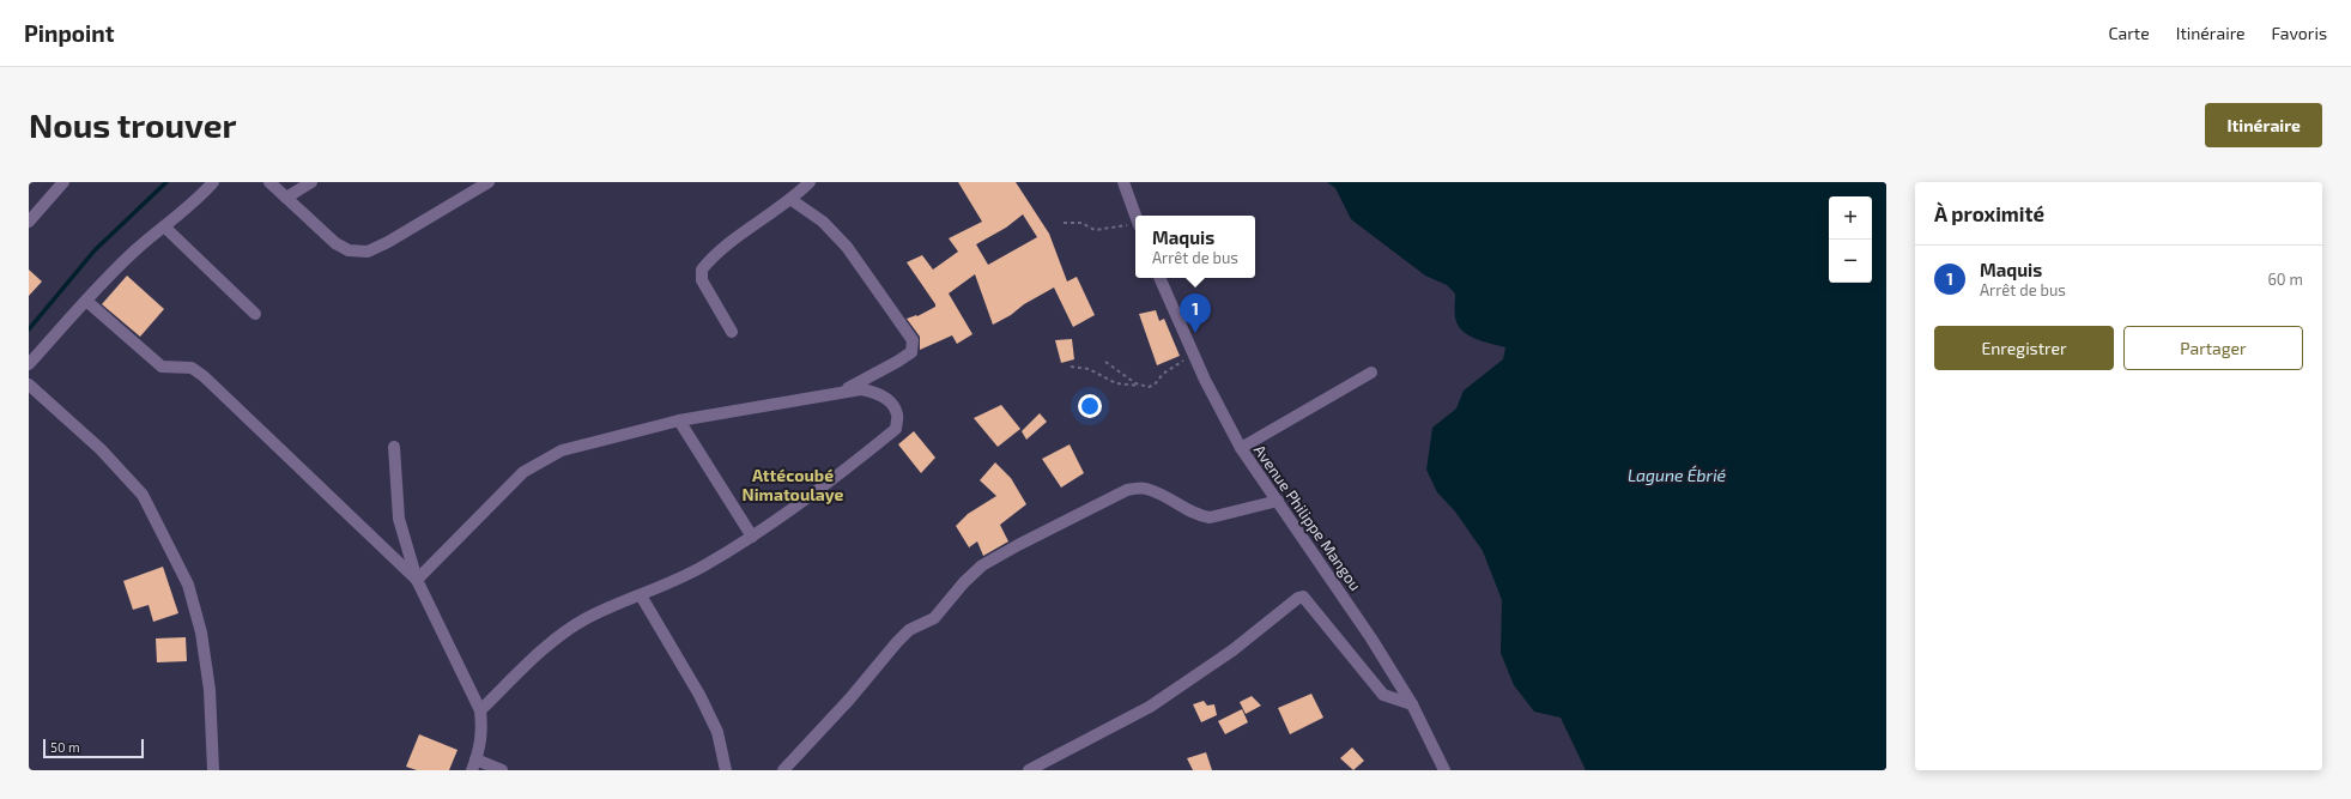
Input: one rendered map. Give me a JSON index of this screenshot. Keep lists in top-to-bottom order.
{
  "streets": {
    "street": ["Avenue Philippe Mangou"]
  },
  "districts": ["Attécoubé Nimatoulaye"],
  "water": ["Lagune Ébrié"],
  "scale_bar": "50 m",
  "page": {
    "header": "Pinpoint",
    "nav": ["Carte", "Itinéraire", "Favoris"],
    "buttons": [
      "Itinéraire",
      ["Enregistrer", "Partager"]
    ],
    "title": "Nous trouver",
    "heading": "À proximité",
    "map_buttons": ["+", "−"],
    "popup": ["Maquis", "Arrêt de bus"],
    "list": [
      {
        "mark": "1",
        "name": "Maquis",
        "note": "Arrêt de bus",
        "value": "60 m"
      }
    ],
    "pins": "1",
    "scale": "50 m"
  }
}
